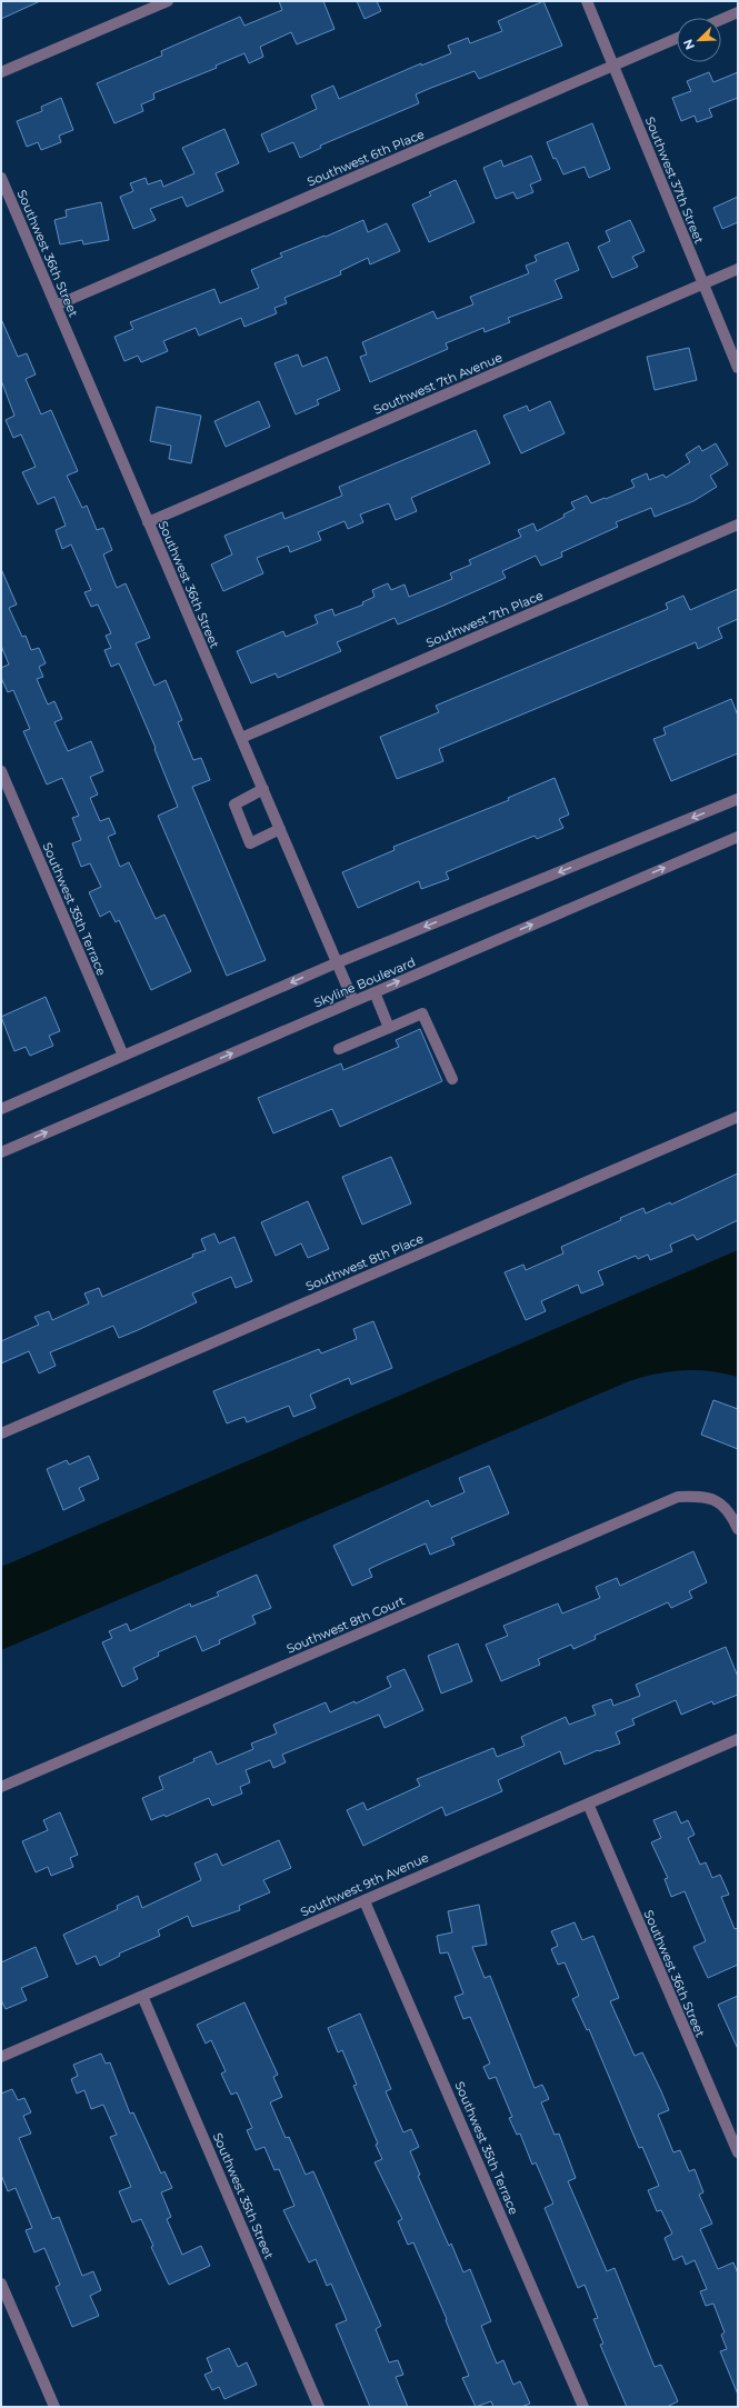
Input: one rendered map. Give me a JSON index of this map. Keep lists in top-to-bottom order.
{
  "streets": {
    "street": [
      "Southwest 6th Place",
      "Southwest 37th Street",
      "Southwest 36th Street",
      "Southwest 7th Avenue",
      "Southwest 7th Place",
      "Southwest 35th Terrace",
      "Skyline Boulevard",
      "Southwest 8th Place",
      "Southwest 8th Court",
      "Southwest 9th Avenue",
      "Southwest 35th Street"
    ]
  },
  "crossings": [
    ["Southwest 6th Place", "Southwest 37th Street"],
    ["Southwest 6th Place", "Southwest 36th Street"],
    ["Southwest 37th Street", "Southwest 7th Avenue"],
    ["Southwest 36th Street", "Southwest 7th Avenue"],
    ["Southwest 36th Street", "Southwest 7th Place"],
    ["Southwest 36th Street", "Skyline Boulevard"],
    ["Southwest 36th Street", "Southwest 9th Avenue"],
    ["Southwest 35th Terrace", "Southwest 9th Avenue"],
    ["Southwest 9th Avenue", "Southwest 35th Street"]
  ],
  "north": "bottom left"
}
